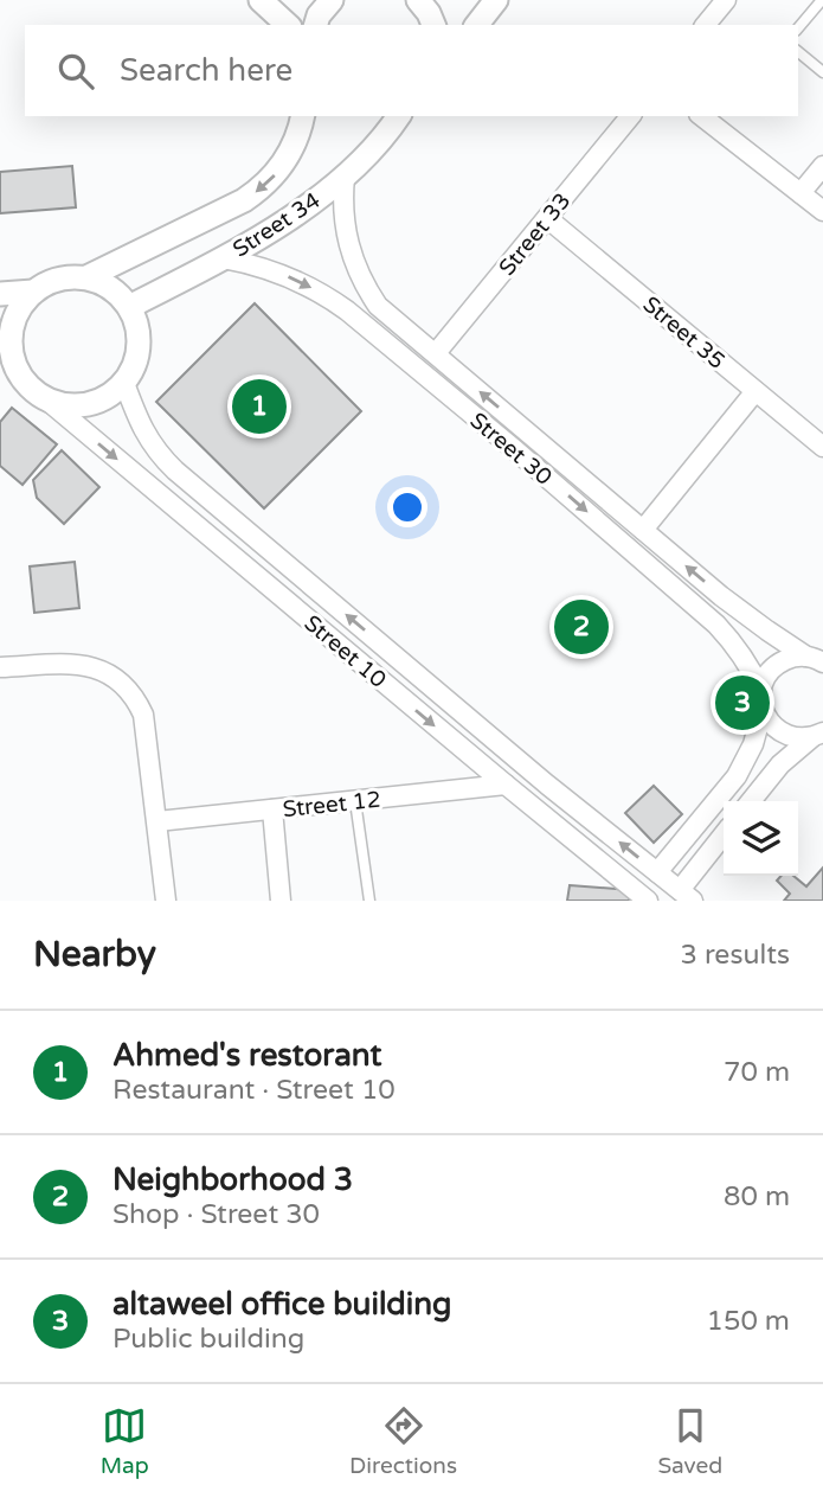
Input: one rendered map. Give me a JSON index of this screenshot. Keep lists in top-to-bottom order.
{
  "streets": {
    "street": [
      "Street 34",
      "Street 33",
      "Street 35",
      "Street 30",
      "Street 10",
      "Street 12"
    ]
  },
  "crossings": [
    ["Street 34", "Street 30"],
    ["Street 34", "Street 10"],
    ["Street 33", "Street 35"],
    ["Street 33", "Street 30"],
    ["Street 10", "Street 12"]
  ],
  "page": {
    "search": "Search here",
    "pins": ["1", "2", "3"],
    "heading": ["Nearby", "3 results"],
    "list": [
      {
        "mark": "1",
        "name": "Ahmed's restorant",
        "note": "Restaurant · Street 10",
        "value": "70 m"
      },
      {
        "mark": "2",
        "name": "Neighborhood 3",
        "note": "Shop · Street 30",
        "value": "80 m"
      },
      {
        "mark": "3",
        "name": "altaweel office building",
        "note": "Public building",
        "value": "150 m"
      }
    ],
    "nav": ["Map", "Directions", "Saved"]
  }
}
